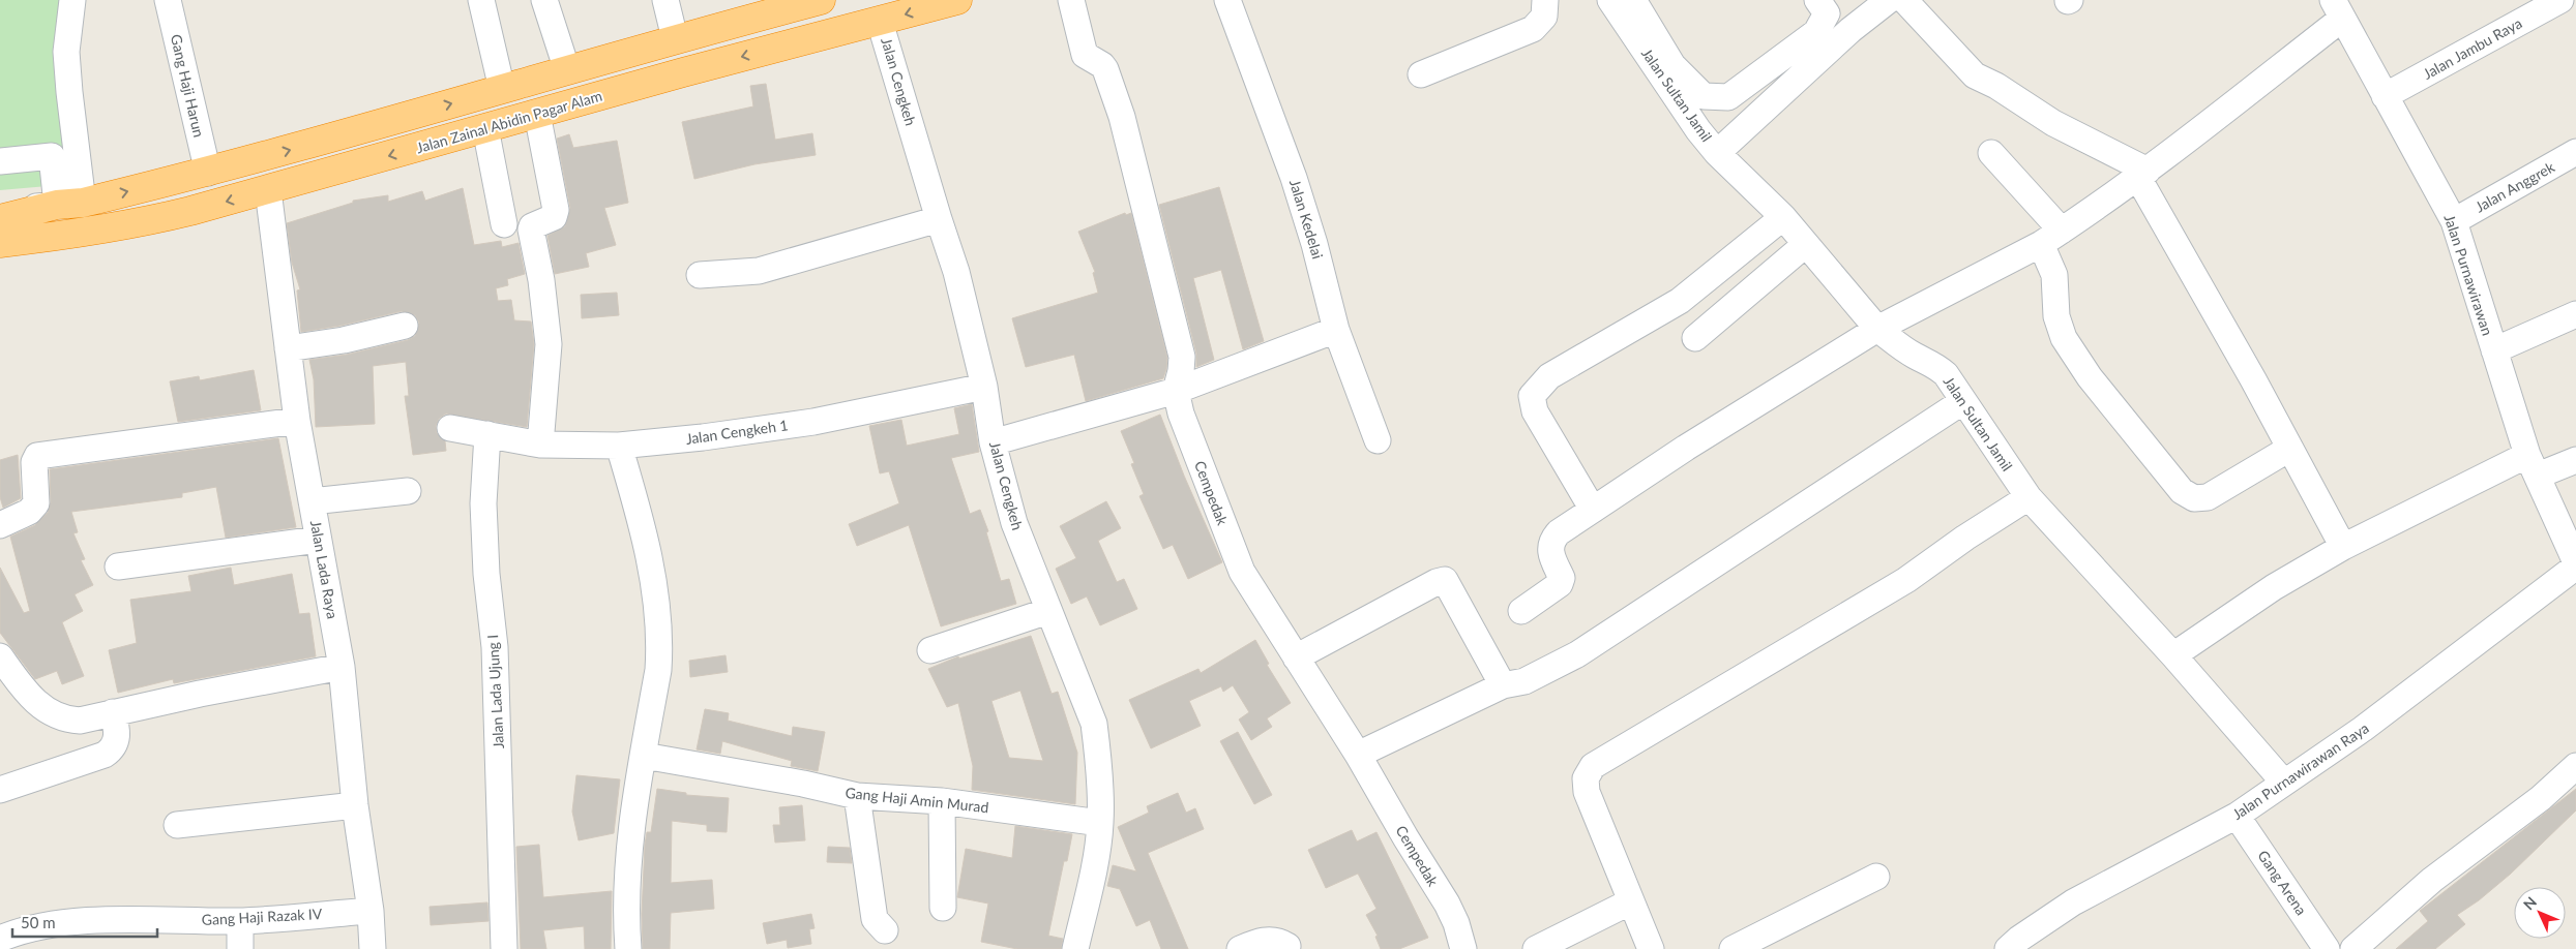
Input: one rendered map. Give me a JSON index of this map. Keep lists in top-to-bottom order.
{
  "streets": {
    "highway": ["Jalan Zainal Abidin Pagar Alam"],
    "street": [
      "Jalan Jambu Raya",
      "Jalan Cengkeh",
      "Gang Haji Harun",
      "Jalan Sultan Jamil",
      "Jalan Anggrek",
      "Jalan Kedelai",
      "Jalan Purnawirawan",
      "Jalan Cengkeh 1",
      "Cempedak",
      "Jalan Lada Raya",
      "Jalan Lada Ujung I",
      "Jalan Purnawirawan Raya",
      "Gang Haji Amin Murad",
      "Gang Arena",
      "Gang Haji Razak IV"
    ]
  },
  "crossings": [
    ["Jalan Jambu Raya", "Jalan Purnawirawan"],
    ["Jalan Cengkeh", "Jalan Zainal Abidin Pagar Alam"],
    ["Jalan Cengkeh", "Jalan Cengkeh 1"],
    ["Jalan Cengkeh", "Gang Haji Amin Murad"],
    ["Jalan Sultan Jamil", "Jalan Purnawirawan Raya"],
    ["Jalan Zainal Abidin Pagar Alam", "Jalan Lada Raya"],
    ["Jalan Anggrek", "Jalan Purnawirawan"],
    ["Jalan Cengkeh 1", "Jalan Lada Ujung I"],
    ["Jalan Lada Raya", "Gang Haji Razak IV"],
    ["Jalan Purnawirawan Raya", "Gang Arena"]
  ],
  "scale_bar": "50 m",
  "north": "top left"
}
